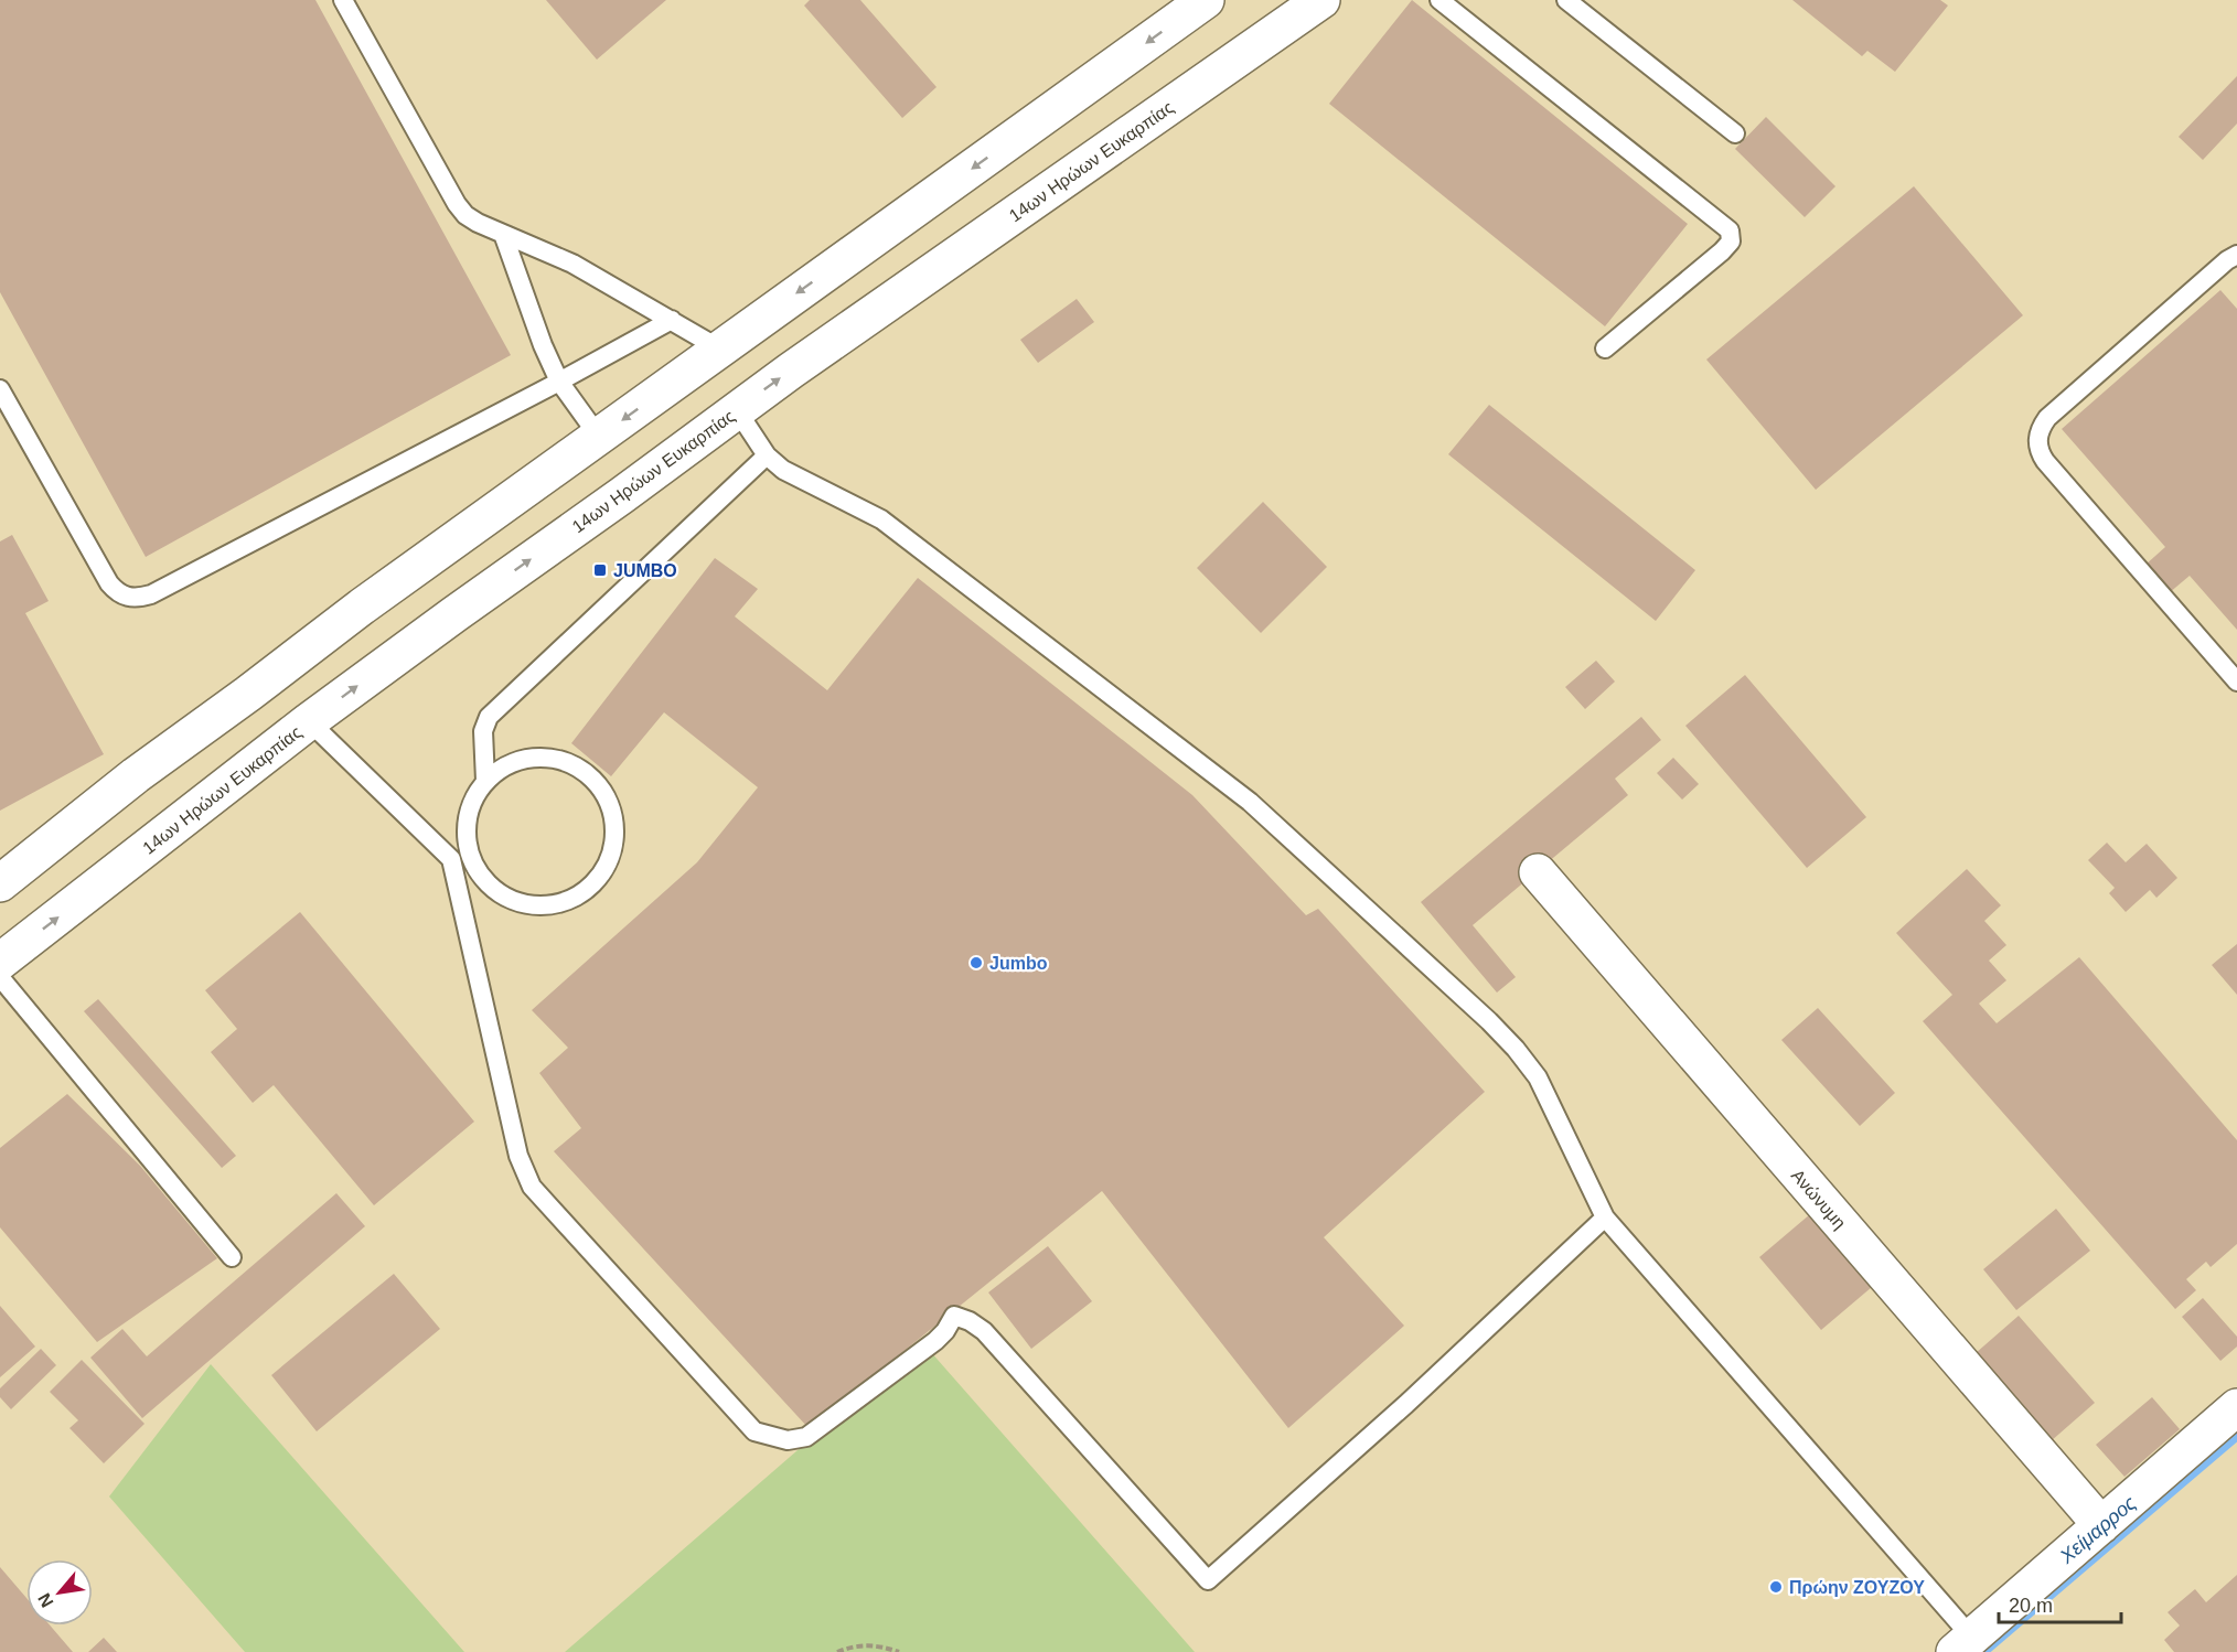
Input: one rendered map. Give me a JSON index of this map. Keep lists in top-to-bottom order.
{
  "streets": {
    "main road": ["14ων Ηρώων Ευκαρπίας", "Ανώνυμη"]
  },
  "water": ["Χείμαρρος"],
  "places": {
    "transit": ["JUMBO"],
    "other": ["Jumbo", "Πρώην ΖΟΥΖΟΥ"]
  },
  "scale_bar": "20 m",
  "north": "bottom left"
}
